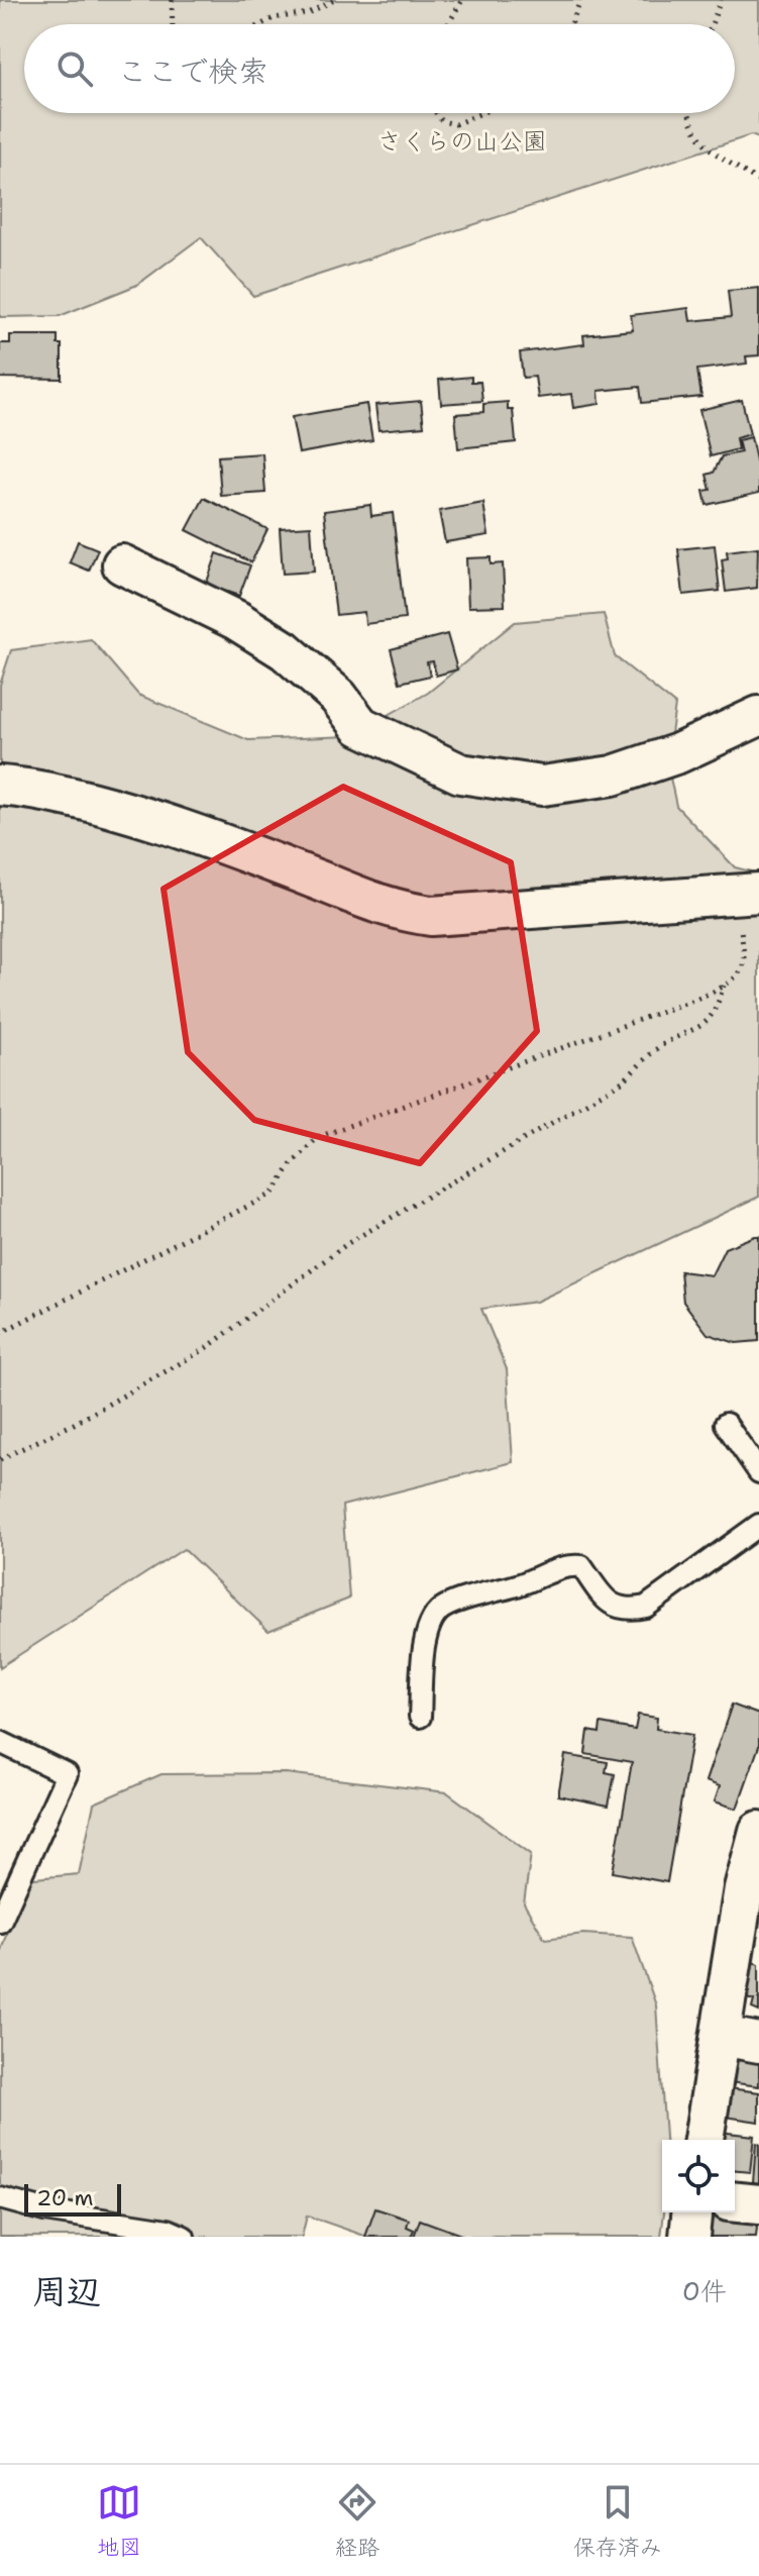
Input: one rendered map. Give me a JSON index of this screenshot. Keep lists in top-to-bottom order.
{
  "parks": ["さくらの山公園"],
  "scale_bar": "20 m",
  "page": {
    "search": "ここで検索",
    "scale": "20 m",
    "heading": ["周辺", "0件"],
    "nav": ["地図", "経路", "保存済み"]
  }
}
